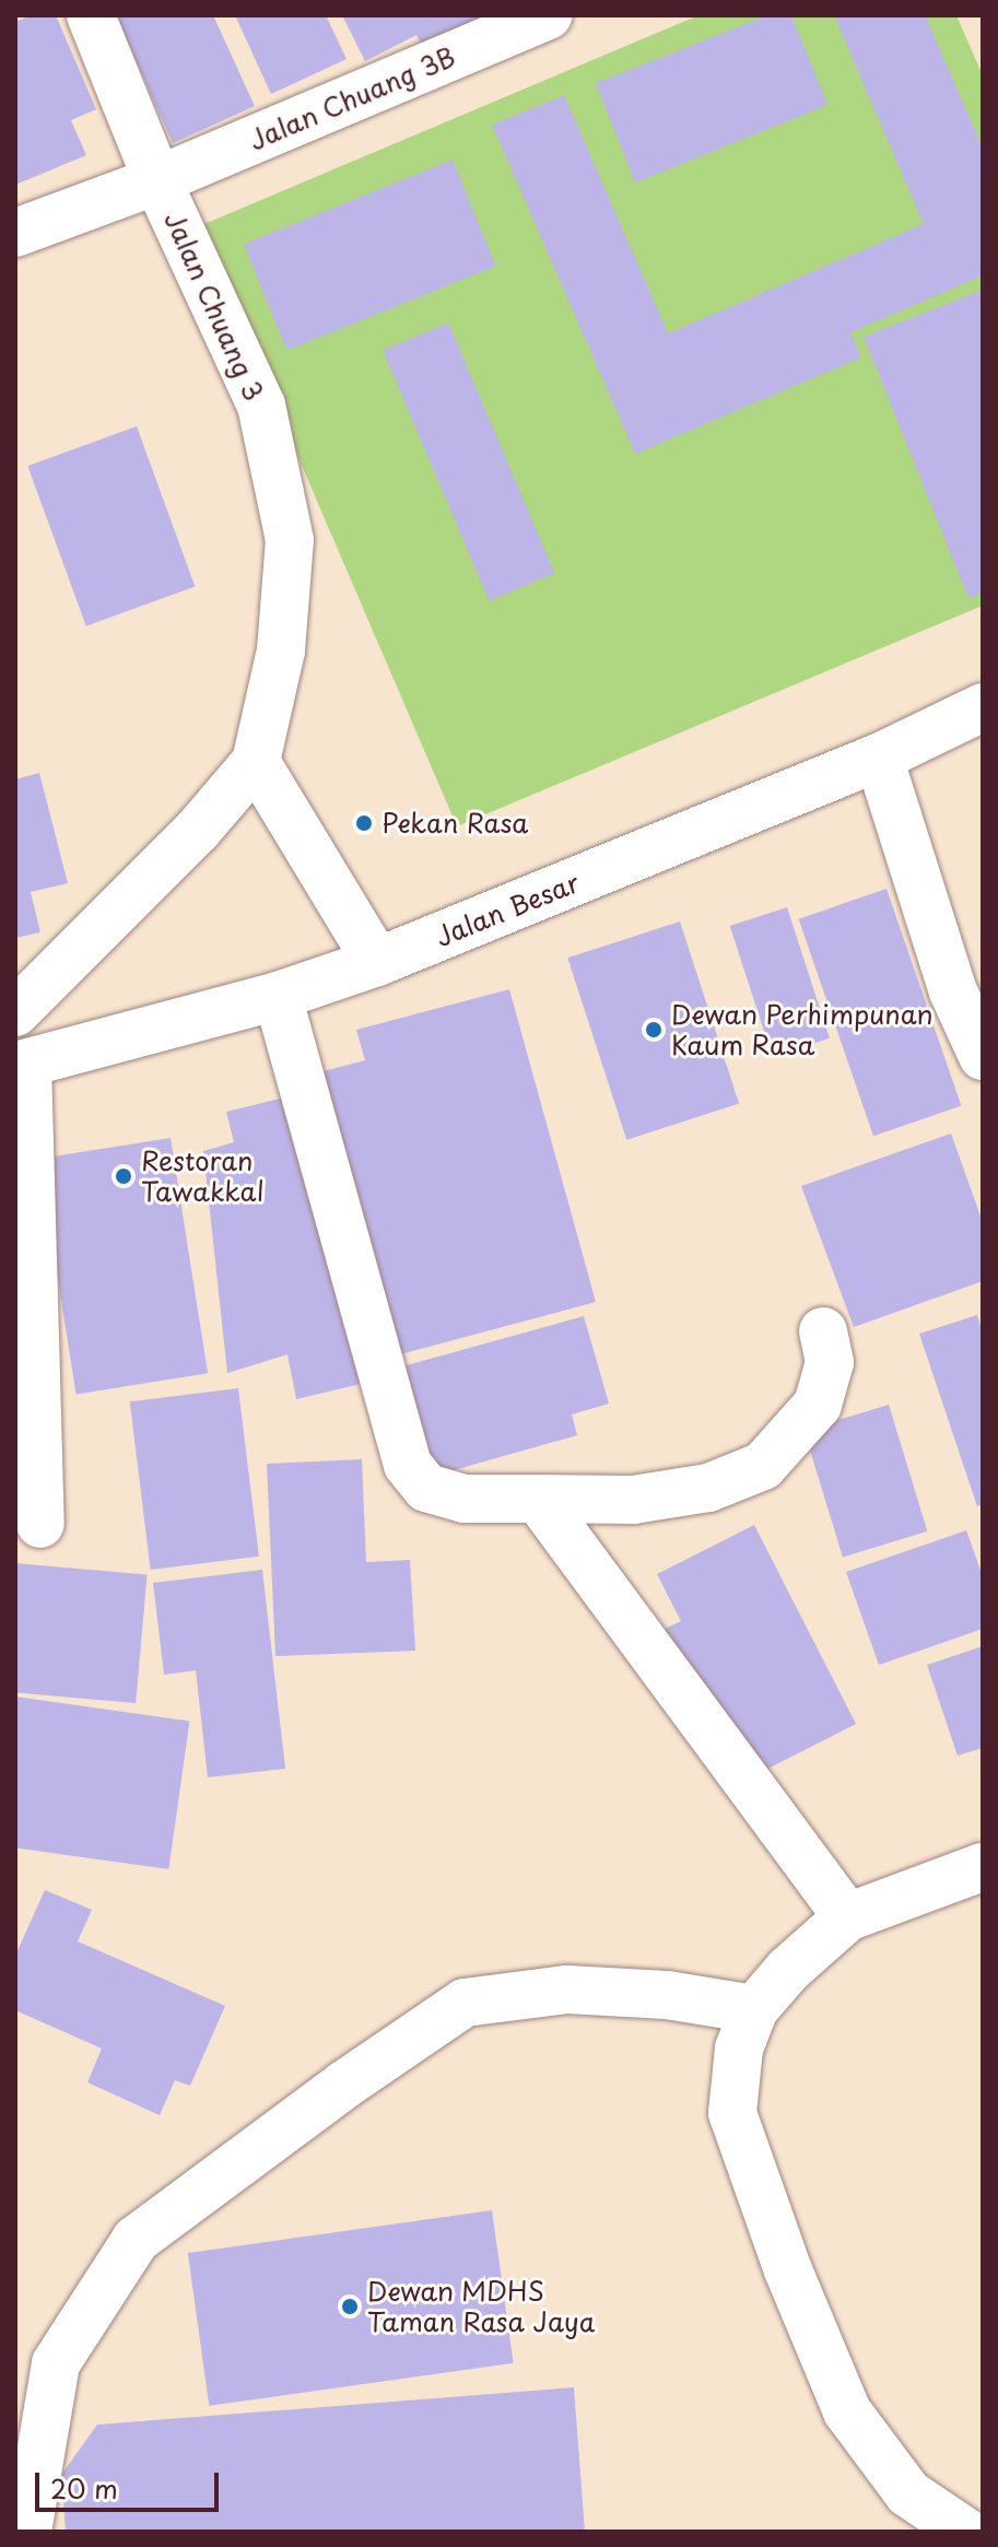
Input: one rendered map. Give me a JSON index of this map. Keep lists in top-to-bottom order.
{
  "streets": {
    "street": ["Jalan Chuang 3B", "Jalan Chuang 3", "Jalan Besar"]
  },
  "crossings": [
    ["Jalan Chuang 3B", "Jalan Chuang 3"]
  ],
  "places": [
    "Pekan Rasa",
    "Dewan Perhimpunan Kaum Rasa",
    "Restoran Tawakkal",
    "Dewan MDHS Taman Rasa Jaya"
  ],
  "scale_bar": "20 m"
}
